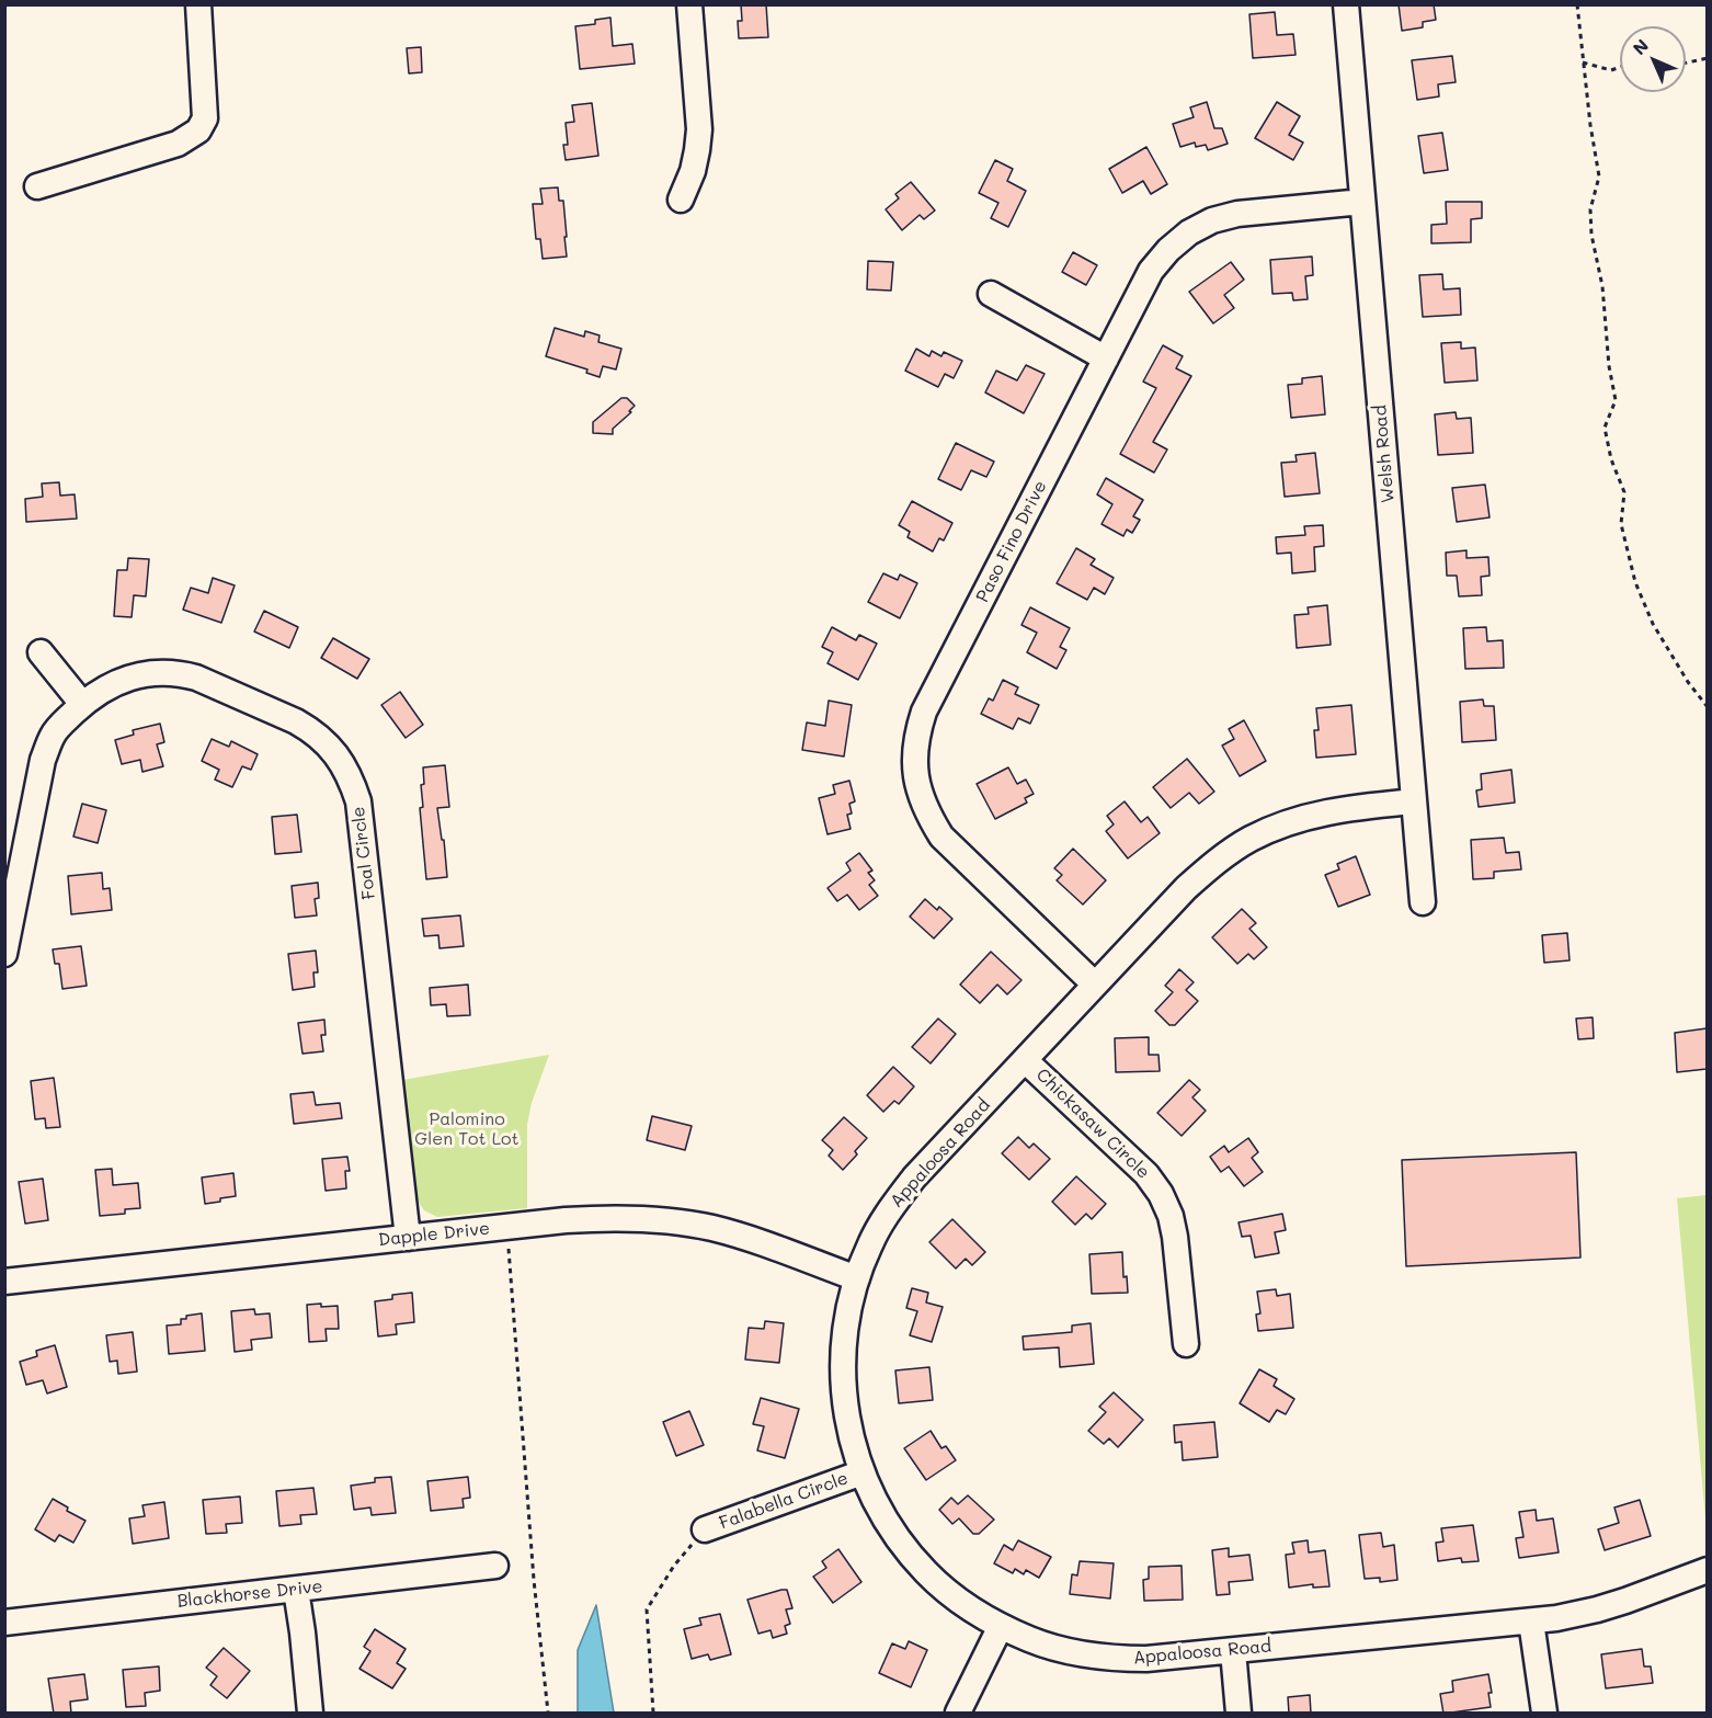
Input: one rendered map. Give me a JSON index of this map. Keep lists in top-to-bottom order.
{
  "streets": {
    "street": [
      "Welsh Road",
      "Paso Fino Drive",
      "Foal Circle",
      "Chickasaw Circle",
      "Appaloosa Road",
      "Dapple Drive",
      "Falabella Circle",
      "Blackhorse Drive"
    ]
  },
  "crossings": [
    ["Welsh Road", "Paso Fino Drive"],
    ["Welsh Road", "Appaloosa Road"],
    ["Paso Fino Drive", "Appaloosa Road"],
    ["Foal Circle", "Dapple Drive"],
    ["Chickasaw Circle", "Appaloosa Road"],
    ["Appaloosa Road", "Dapple Drive"],
    ["Appaloosa Road", "Falabella Circle"]
  ],
  "parks": ["Palomino Glen Tot Lot"],
  "north": "top left"
}
